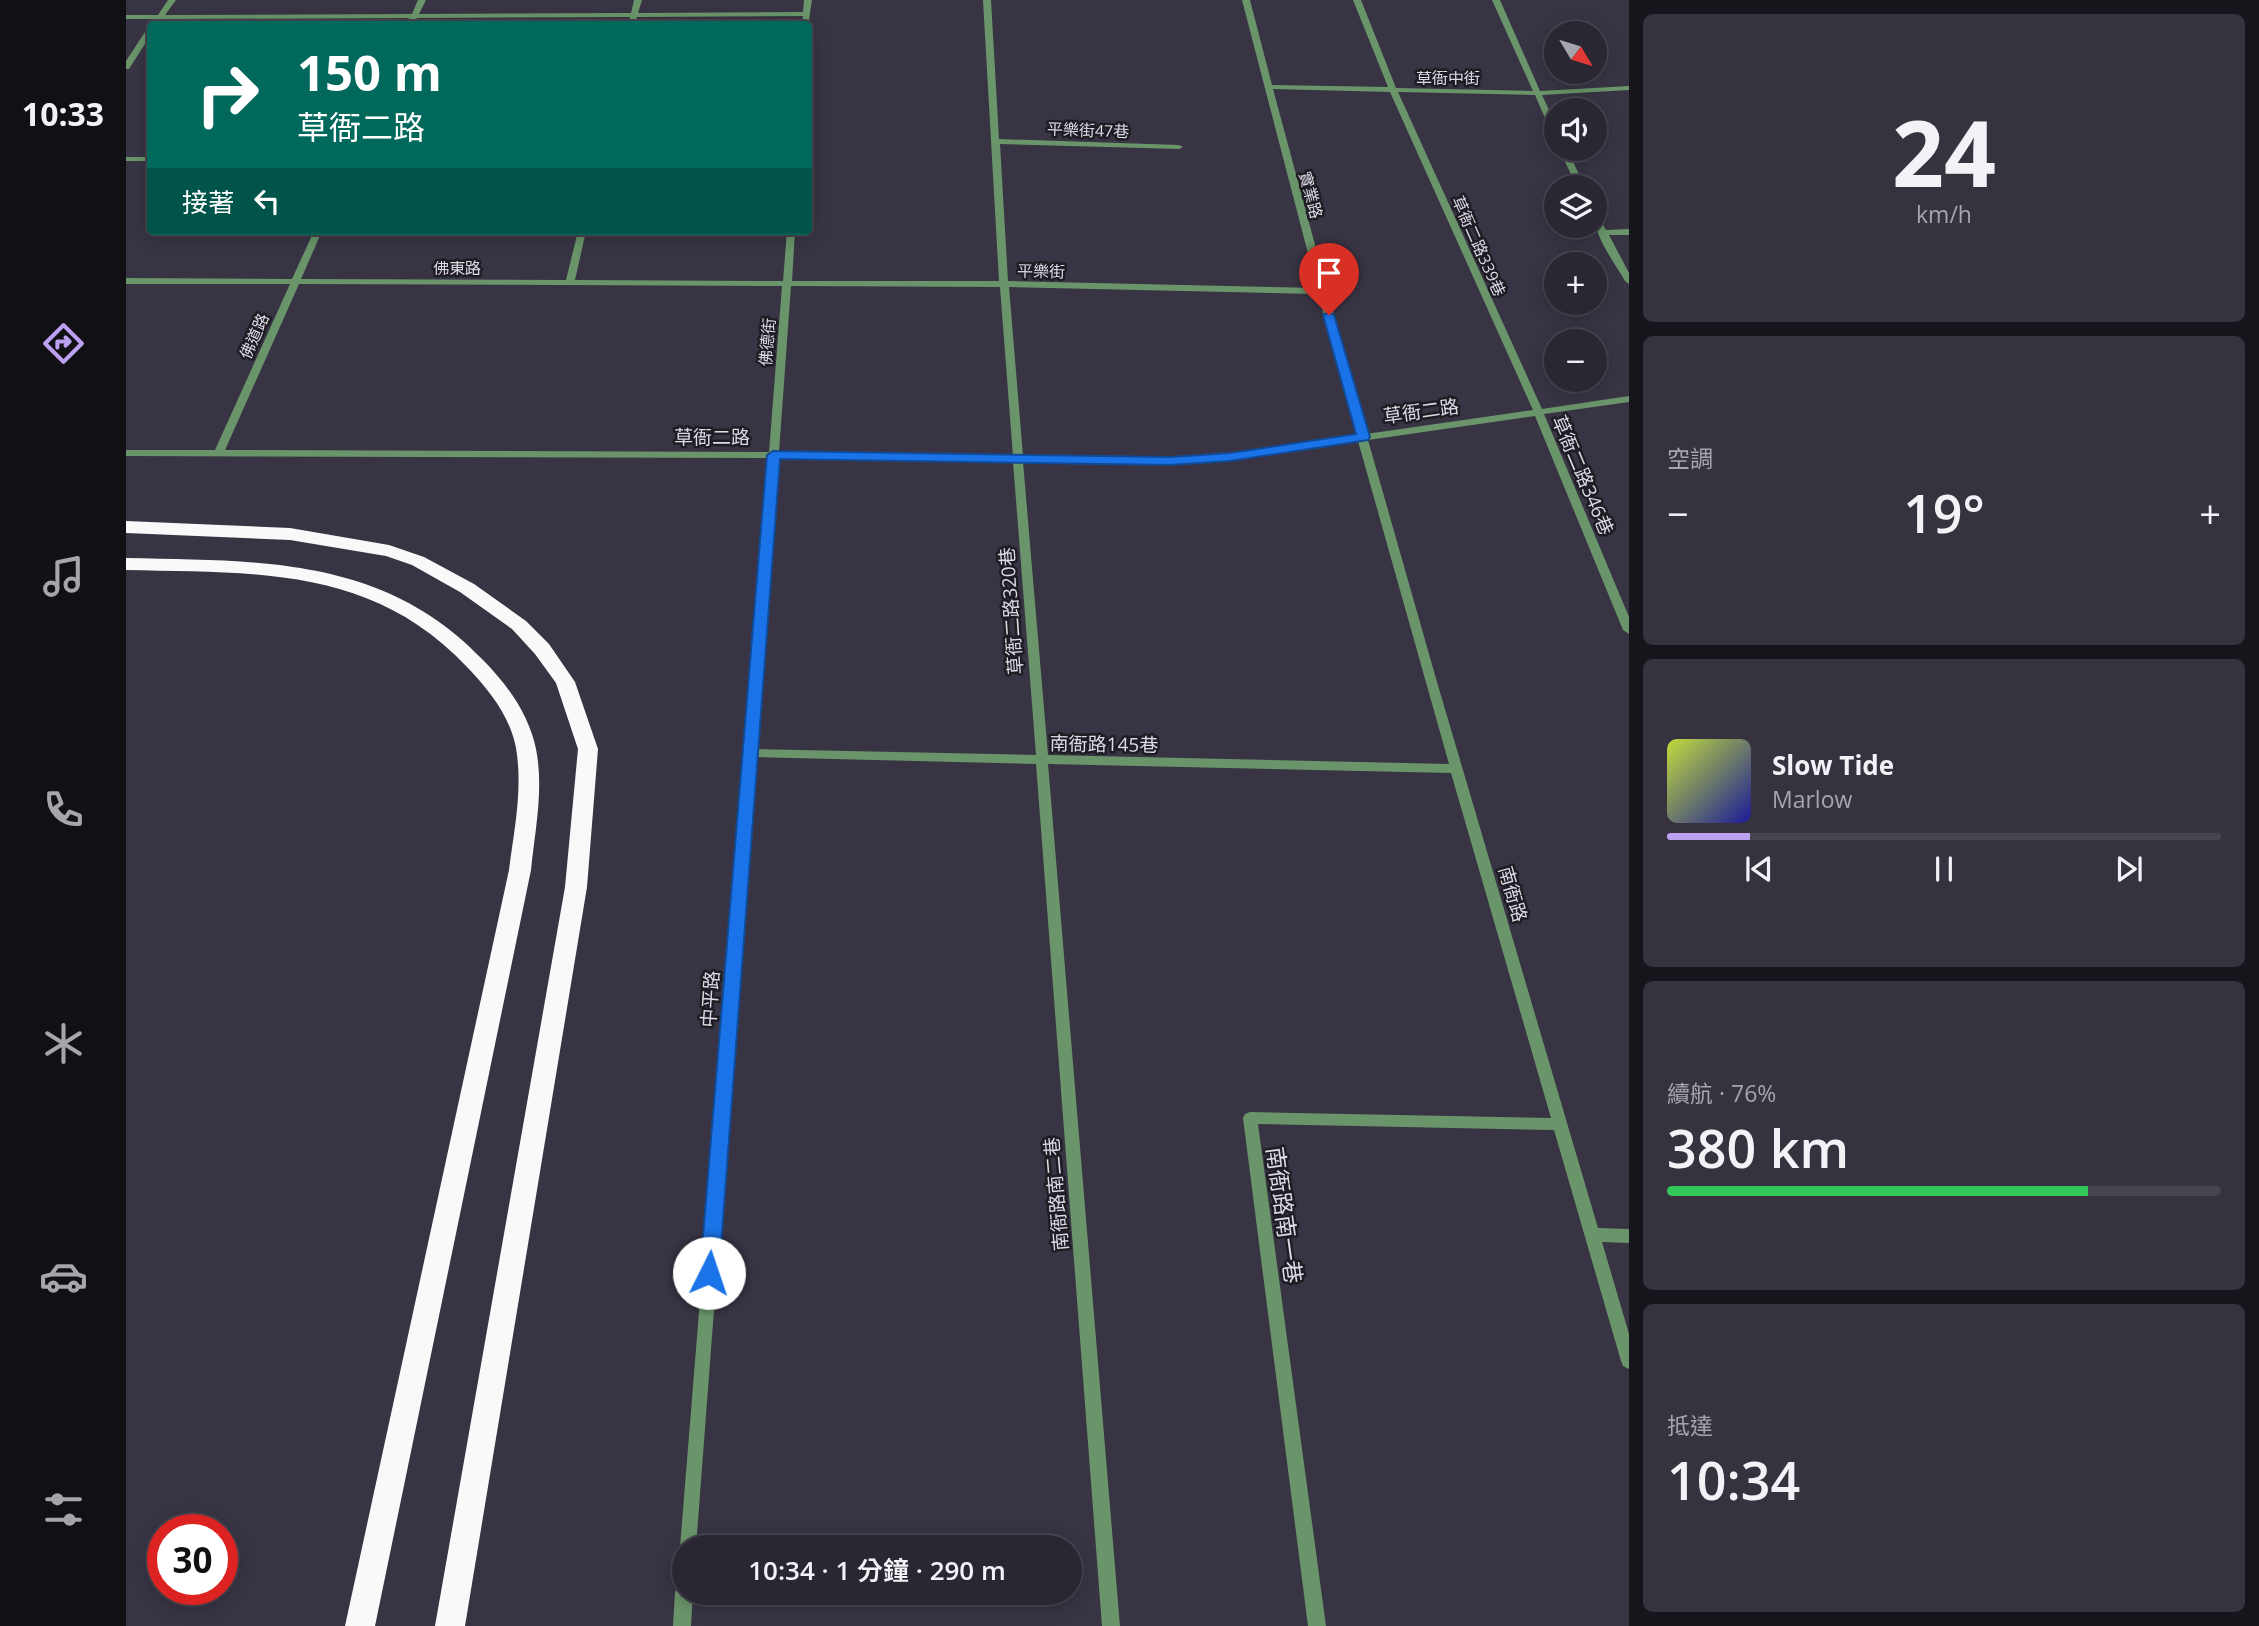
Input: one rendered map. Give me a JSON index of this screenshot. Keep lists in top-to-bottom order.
{
  "streets": {
    "street": [
      "草衙中街",
      "平樂街47巷",
      "實業路",
      "草衙二路339巷",
      "佛東路",
      "平樂街",
      "佛道路",
      "佛德街",
      "草衙二路",
      "草衙二路346巷",
      "草衙二路320巷",
      "南衙路145巷",
      "南衙路",
      "中平路",
      "南衙路南二巷",
      "南衙路南一巷"
    ]
  },
  "crossings": [
    ["草衙中街", "實業路"],
    ["草衙中街", "草衙二路339巷"],
    ["平樂街47巷", "平樂街"],
    ["實業路", "平樂街"],
    ["實業路", "草衙二路"],
    ["實業路", "南衙路"],
    ["草衙二路339巷", "草衙二路"],
    ["草衙二路339巷", "草衙二路346巷"],
    ["佛東路", "佛道路"],
    ["佛東路", "佛德街"],
    ["平樂街", "草衙二路320巷"],
    ["佛道路", "草衙二路"],
    ["佛德街", "草衙二路"],
    ["佛德街", "中平路"],
    ["草衙二路", "草衙二路346巷"],
    ["草衙二路", "草衙二路320巷"],
    ["草衙二路", "南衙路"],
    ["草衙二路", "中平路"],
    ["草衙二路320巷", "南衙路145巷"],
    ["草衙二路320巷", "南衙路南二巷"],
    ["南衙路145巷", "南衙路"],
    ["南衙路145巷", "中平路"],
    ["南衙路145巷", "南衙路南二巷"],
    ["南衙路", "南衙路南一巷"]
  ],
  "north": "bottom right",
  "page": {
    "tabs": "10:33",
    "tile": [
      ["24", "km/h"],
      "空調",
      ["續航 · 76%", "380 km"],
      ["抵達", "10:34"]
    ],
    "map_buttons": ["+", "−"],
    "turn": ["150 m", "草衙二路"],
    "then": "接著",
    "heat": ["−", "19°", "+"],
    "song": ["Slow Tide", "Marlow"],
    "limit": "30",
    "trip": "10:34 · 1 分鐘 · 290 m"
  }
}
